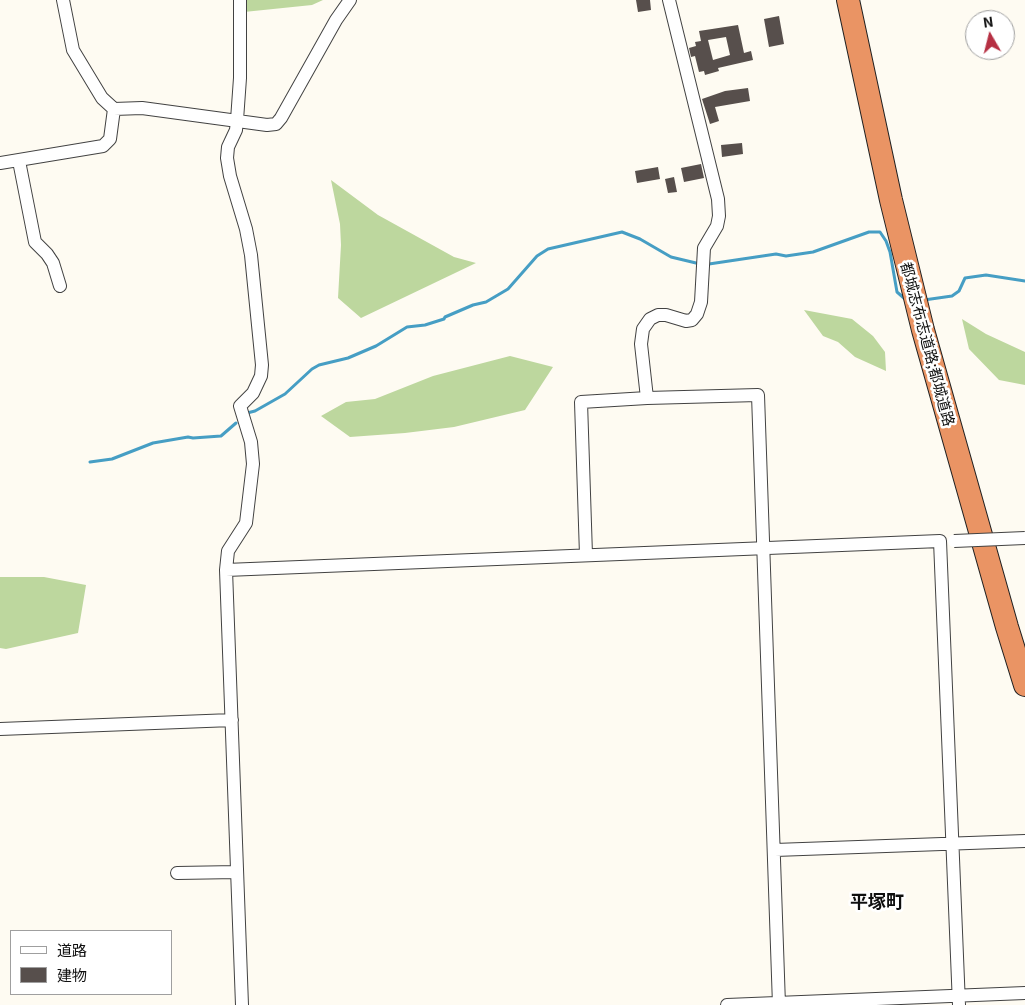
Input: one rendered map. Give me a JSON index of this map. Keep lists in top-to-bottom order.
{
  "streets": {
    "highway": ["都城志布志道路;都城道路"]
  },
  "districts": ["平塚町"],
  "legend": ["道路", "建物"],
  "north": "top"
}
